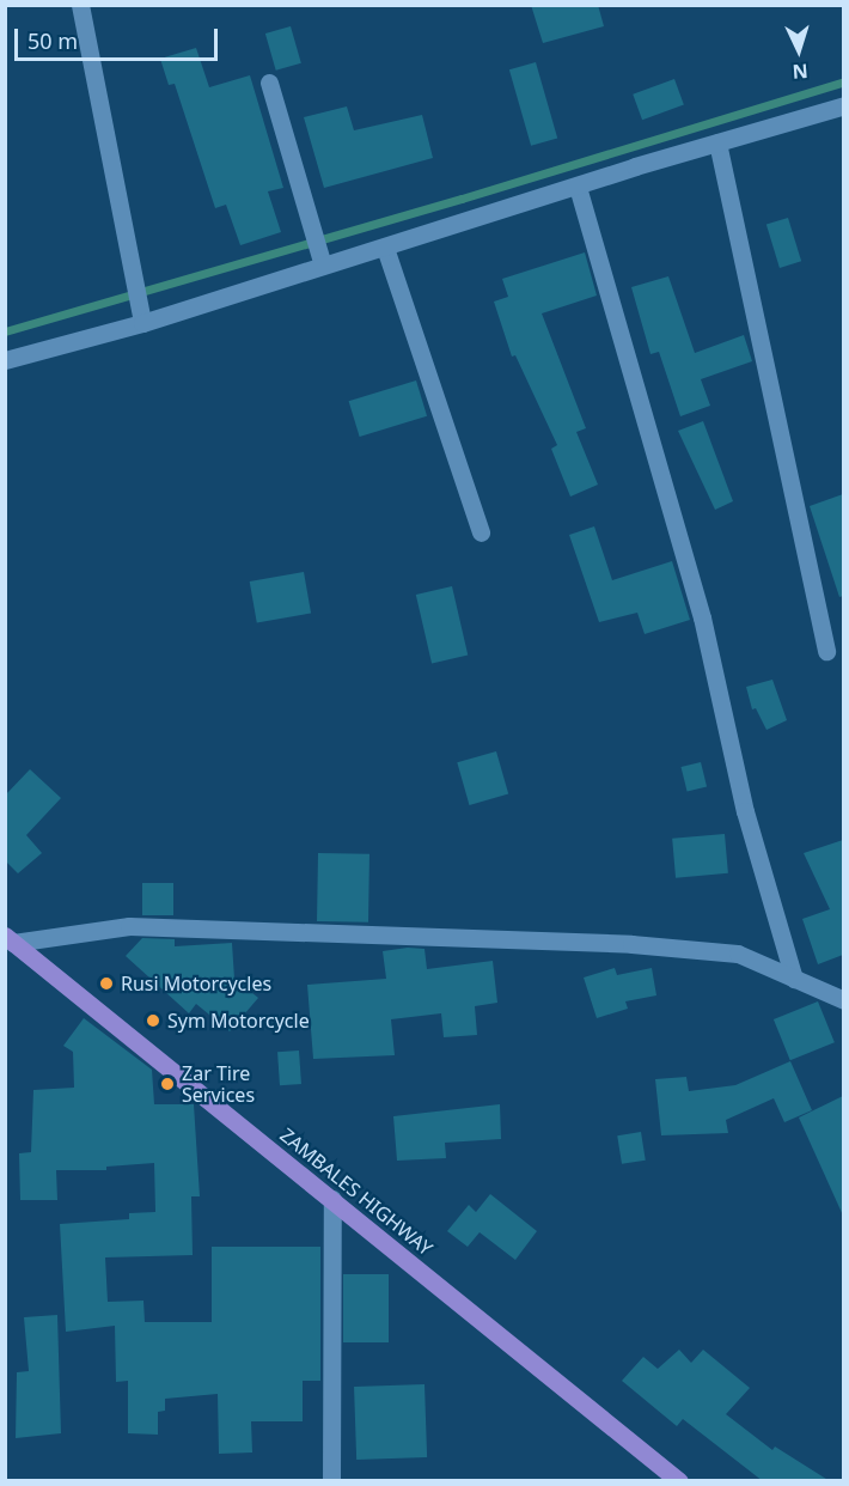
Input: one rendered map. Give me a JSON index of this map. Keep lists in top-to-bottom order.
{
  "streets": {
    "main road": ["ZAMBALES HIGHWAY"]
  },
  "places": ["Rusi Motorcycles", "Sym Motorcycle", "Zar Tire Services"],
  "scale_bar": "50 m",
  "north": "bottom"
}
